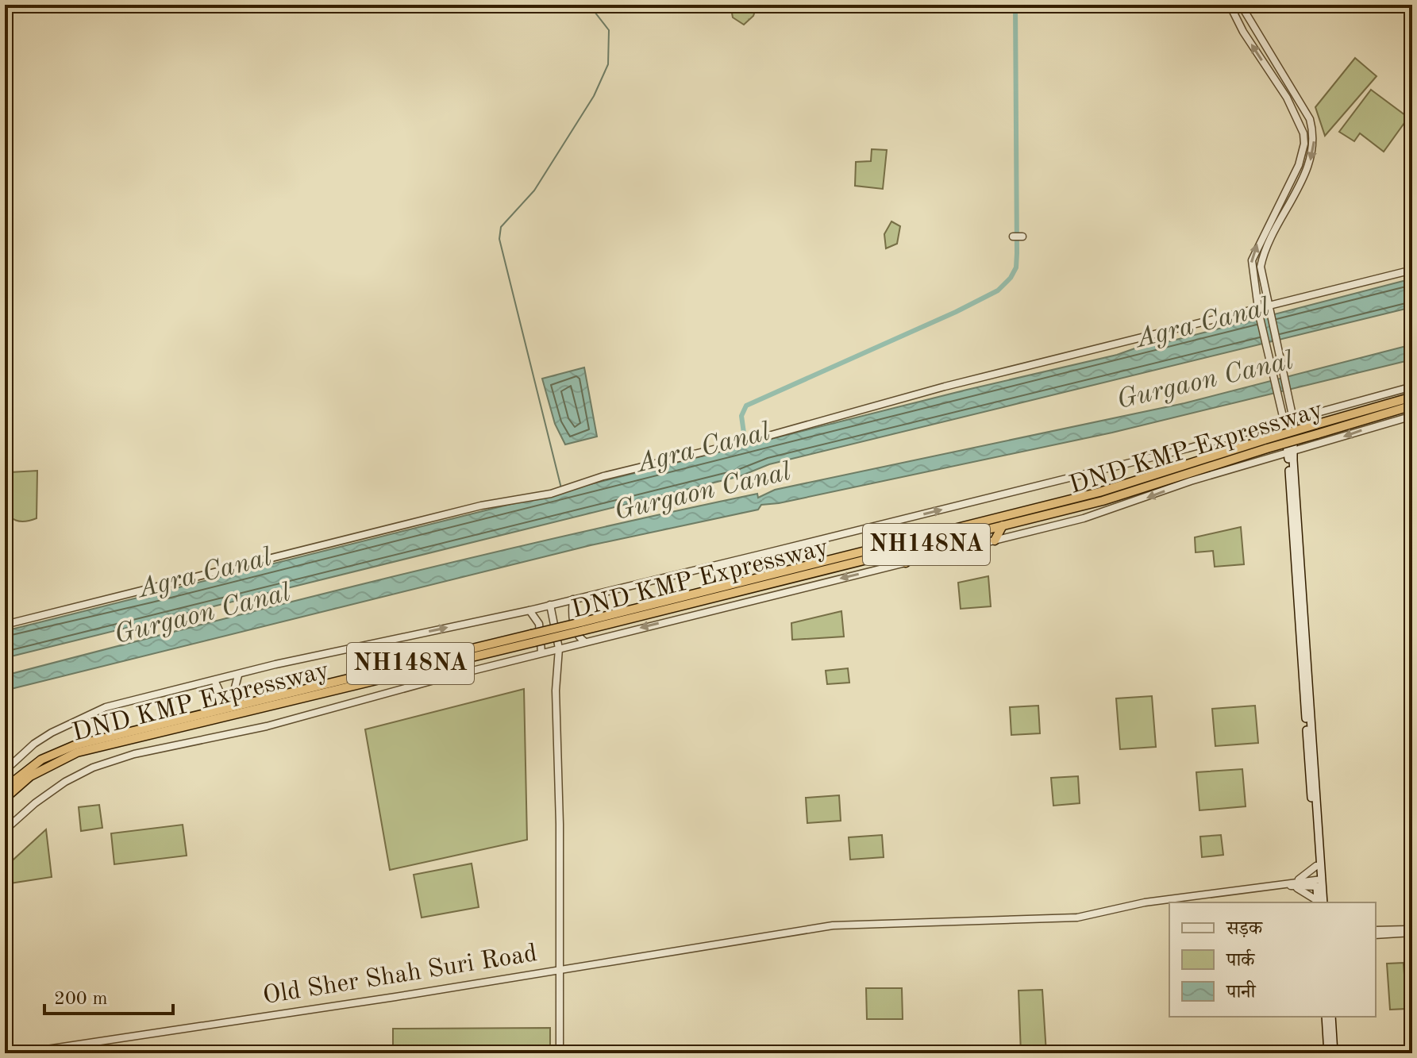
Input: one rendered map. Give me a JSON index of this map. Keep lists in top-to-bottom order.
{
  "streets": {
    "highway": ["DND KMP Expressway", "NH148NA"],
    "street": ["Old Sher Shah Suri Road"]
  },
  "water": ["Agra Canal", "Gurgaon Canal"],
  "legend": ["सड़क", "पार्क", "पानी"],
  "scale_bar": "200 m"
}
